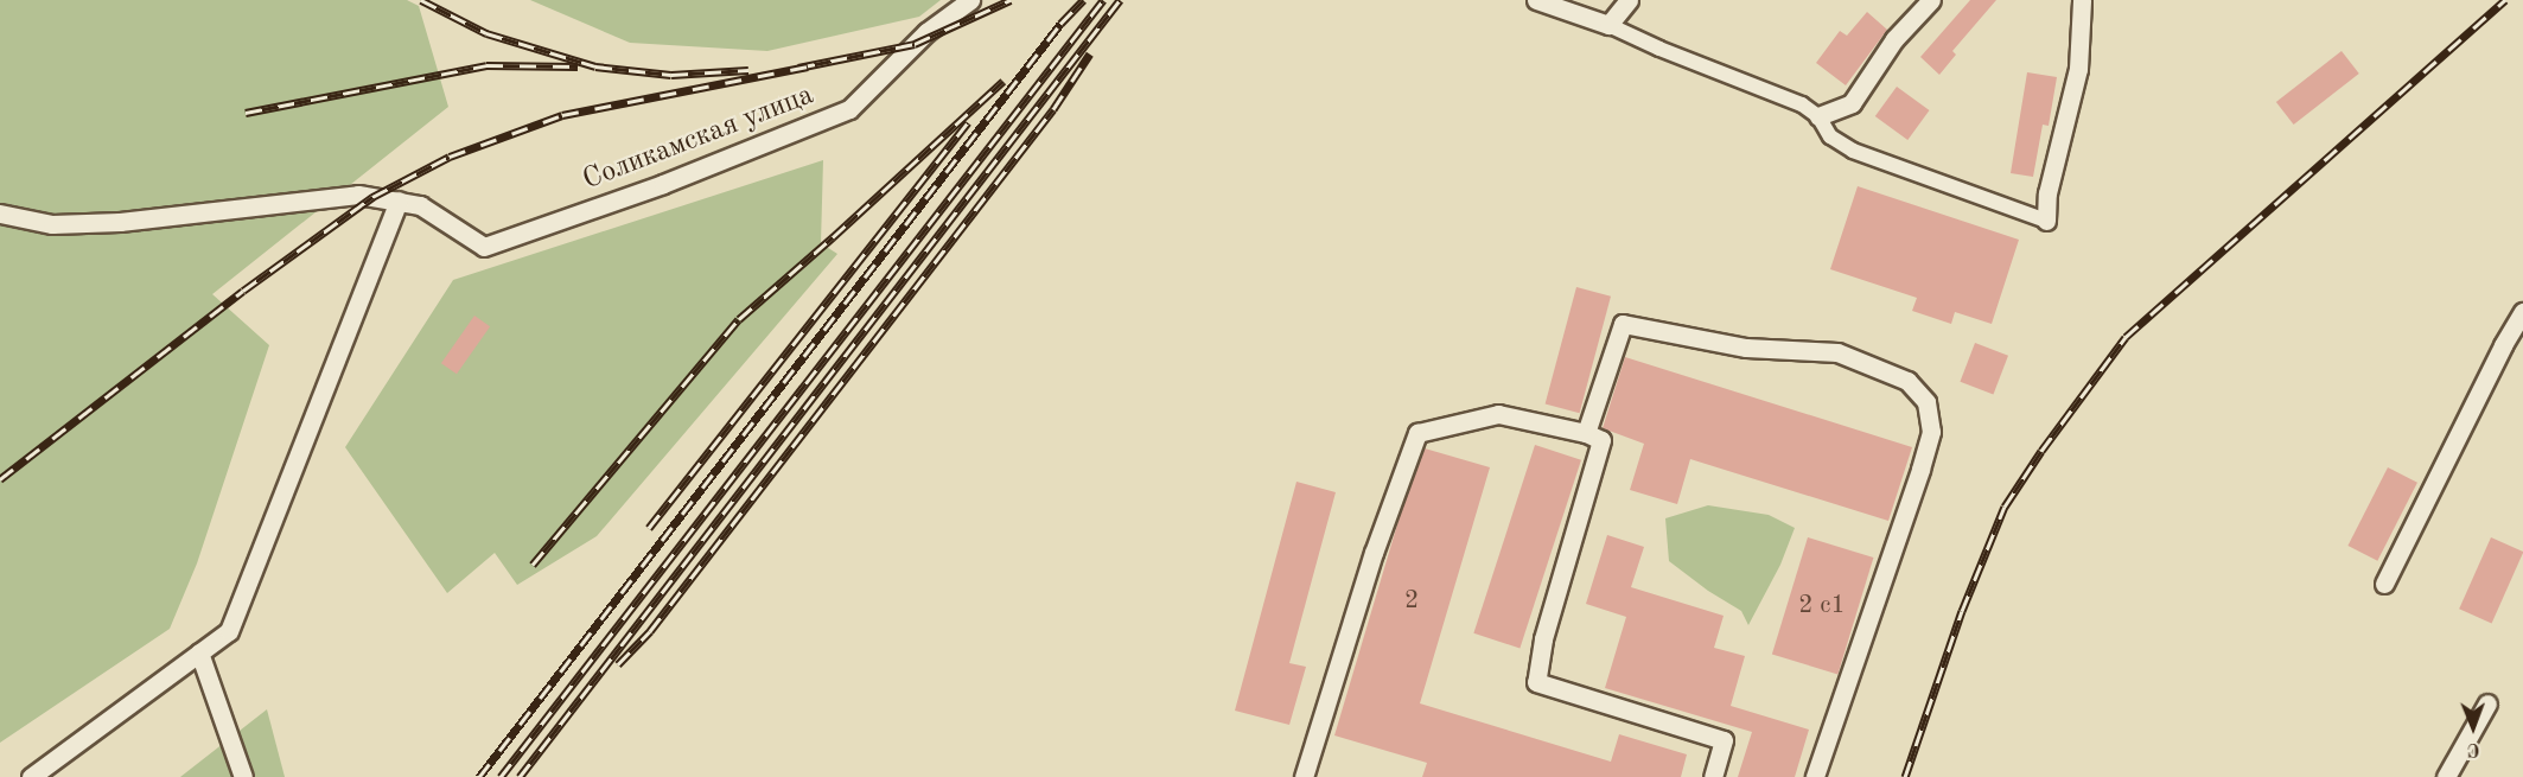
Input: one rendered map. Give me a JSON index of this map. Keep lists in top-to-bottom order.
{
  "streets": {
    "street": ["Соликамская улица"]
  },
  "house_numbers": ["2", "2 с1"],
  "north": "bottom"
}
